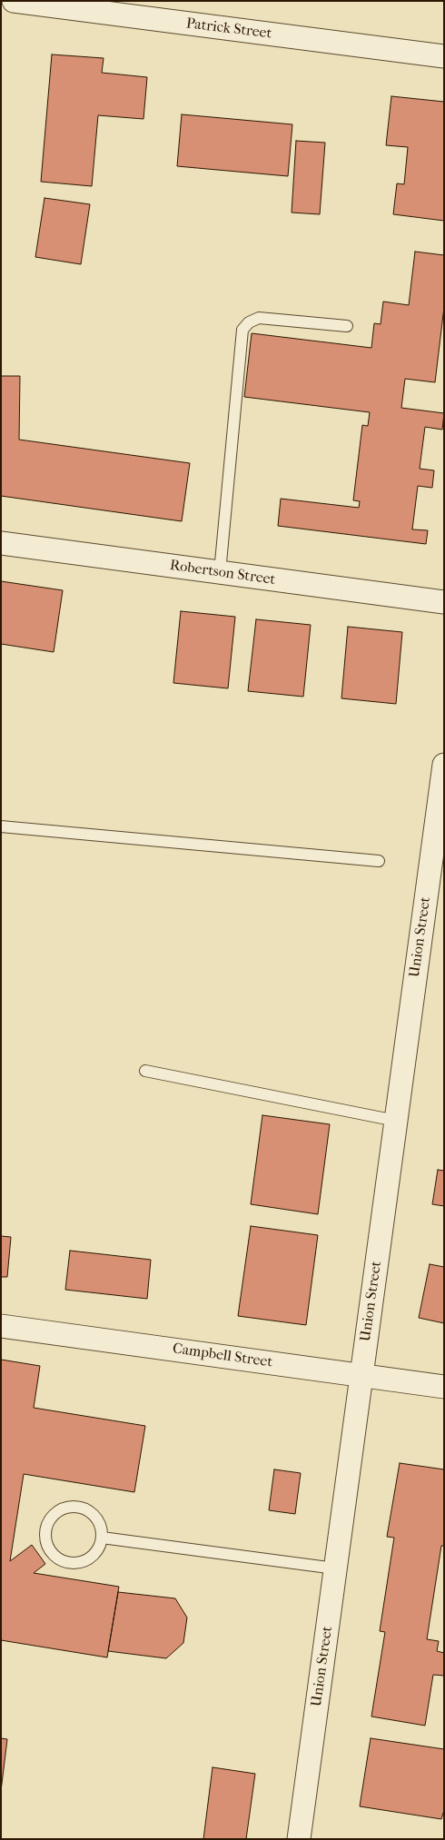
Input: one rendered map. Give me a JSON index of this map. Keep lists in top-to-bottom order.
{
  "streets": {
    "street": [
      "Patrick Street",
      "Robertson Street",
      "Union Street",
      "Campbell Street"
    ]
  },
  "crossings": [
    ["Union Street", "Campbell Street"]
  ]
}
